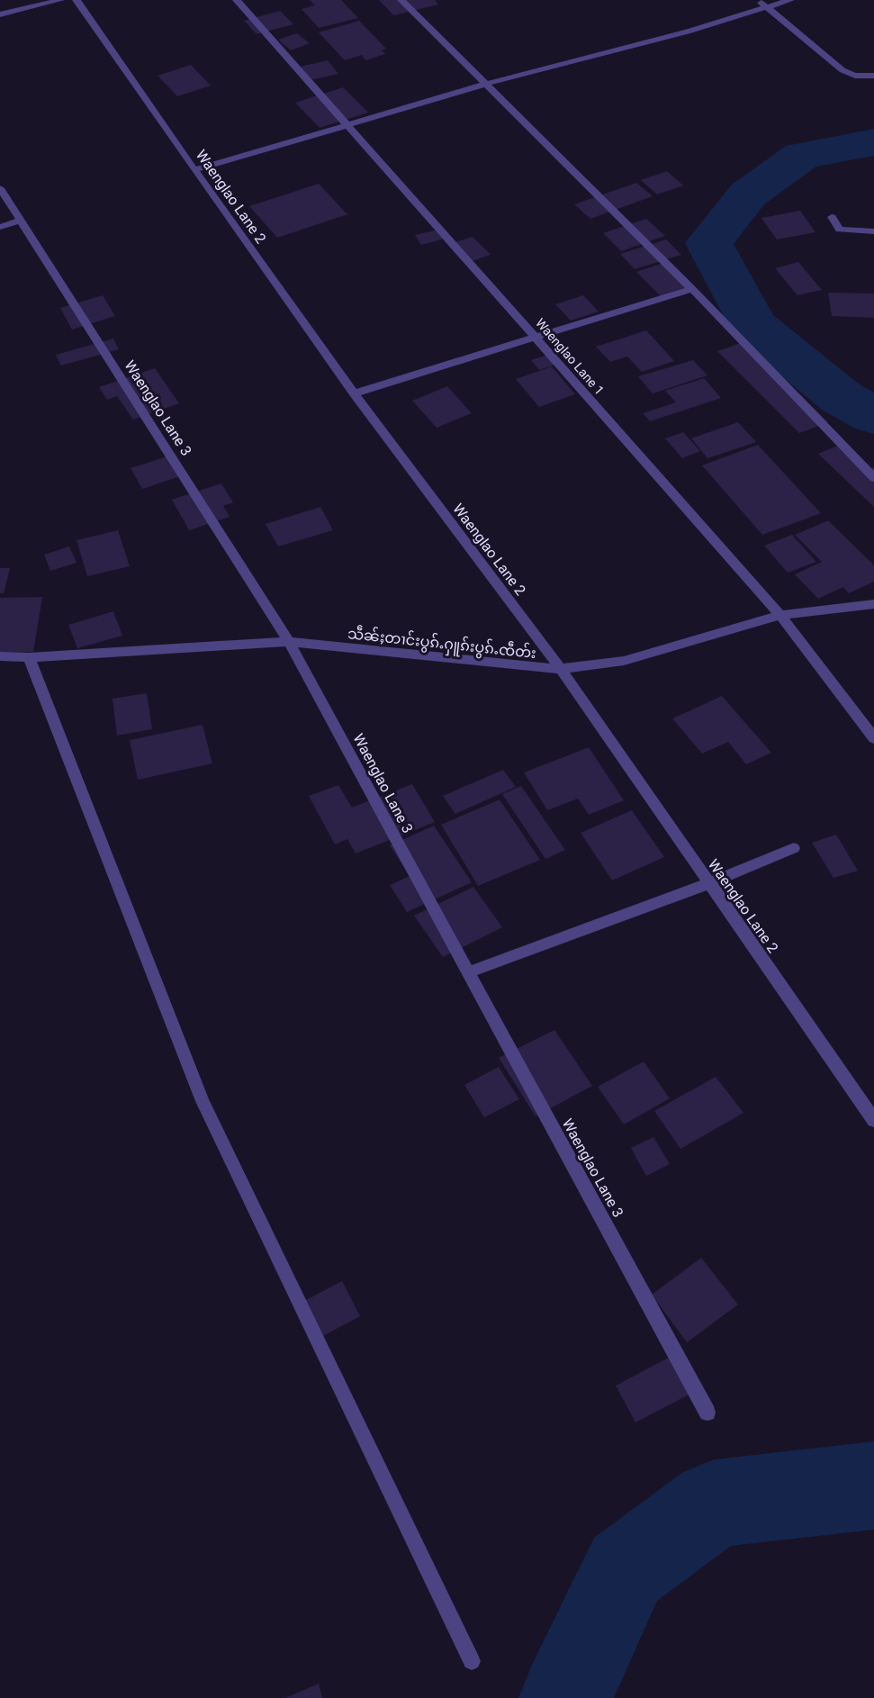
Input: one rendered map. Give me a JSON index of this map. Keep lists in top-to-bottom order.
{
  "streets": {
    "street": [
      "Waenglao Lane 2",
      "Waenglao Lane 1",
      "Waenglao Lane 3",
      "သဵၼ်ႈတၢင်းပွၵ်ႉႁူၵ်းပွၵ်ႉၸဵတ်း"
    ]
  },
  "crossings": [
    ["Waenglao Lane 2", "သဵၼ်ႈတၢင်းပွၵ်ႉႁူၵ်းပွၵ်ႉၸဵတ်း"],
    ["Waenglao Lane 1", "သဵၼ်ႈတၢင်းပွၵ်ႉႁူၵ်းပွၵ်ႉၸဵတ်း"],
    ["Waenglao Lane 3", "သဵၼ်ႈတၢင်းပွၵ်ႉႁူၵ်းပွၵ်ႉၸဵတ်း"]
  ]
}
